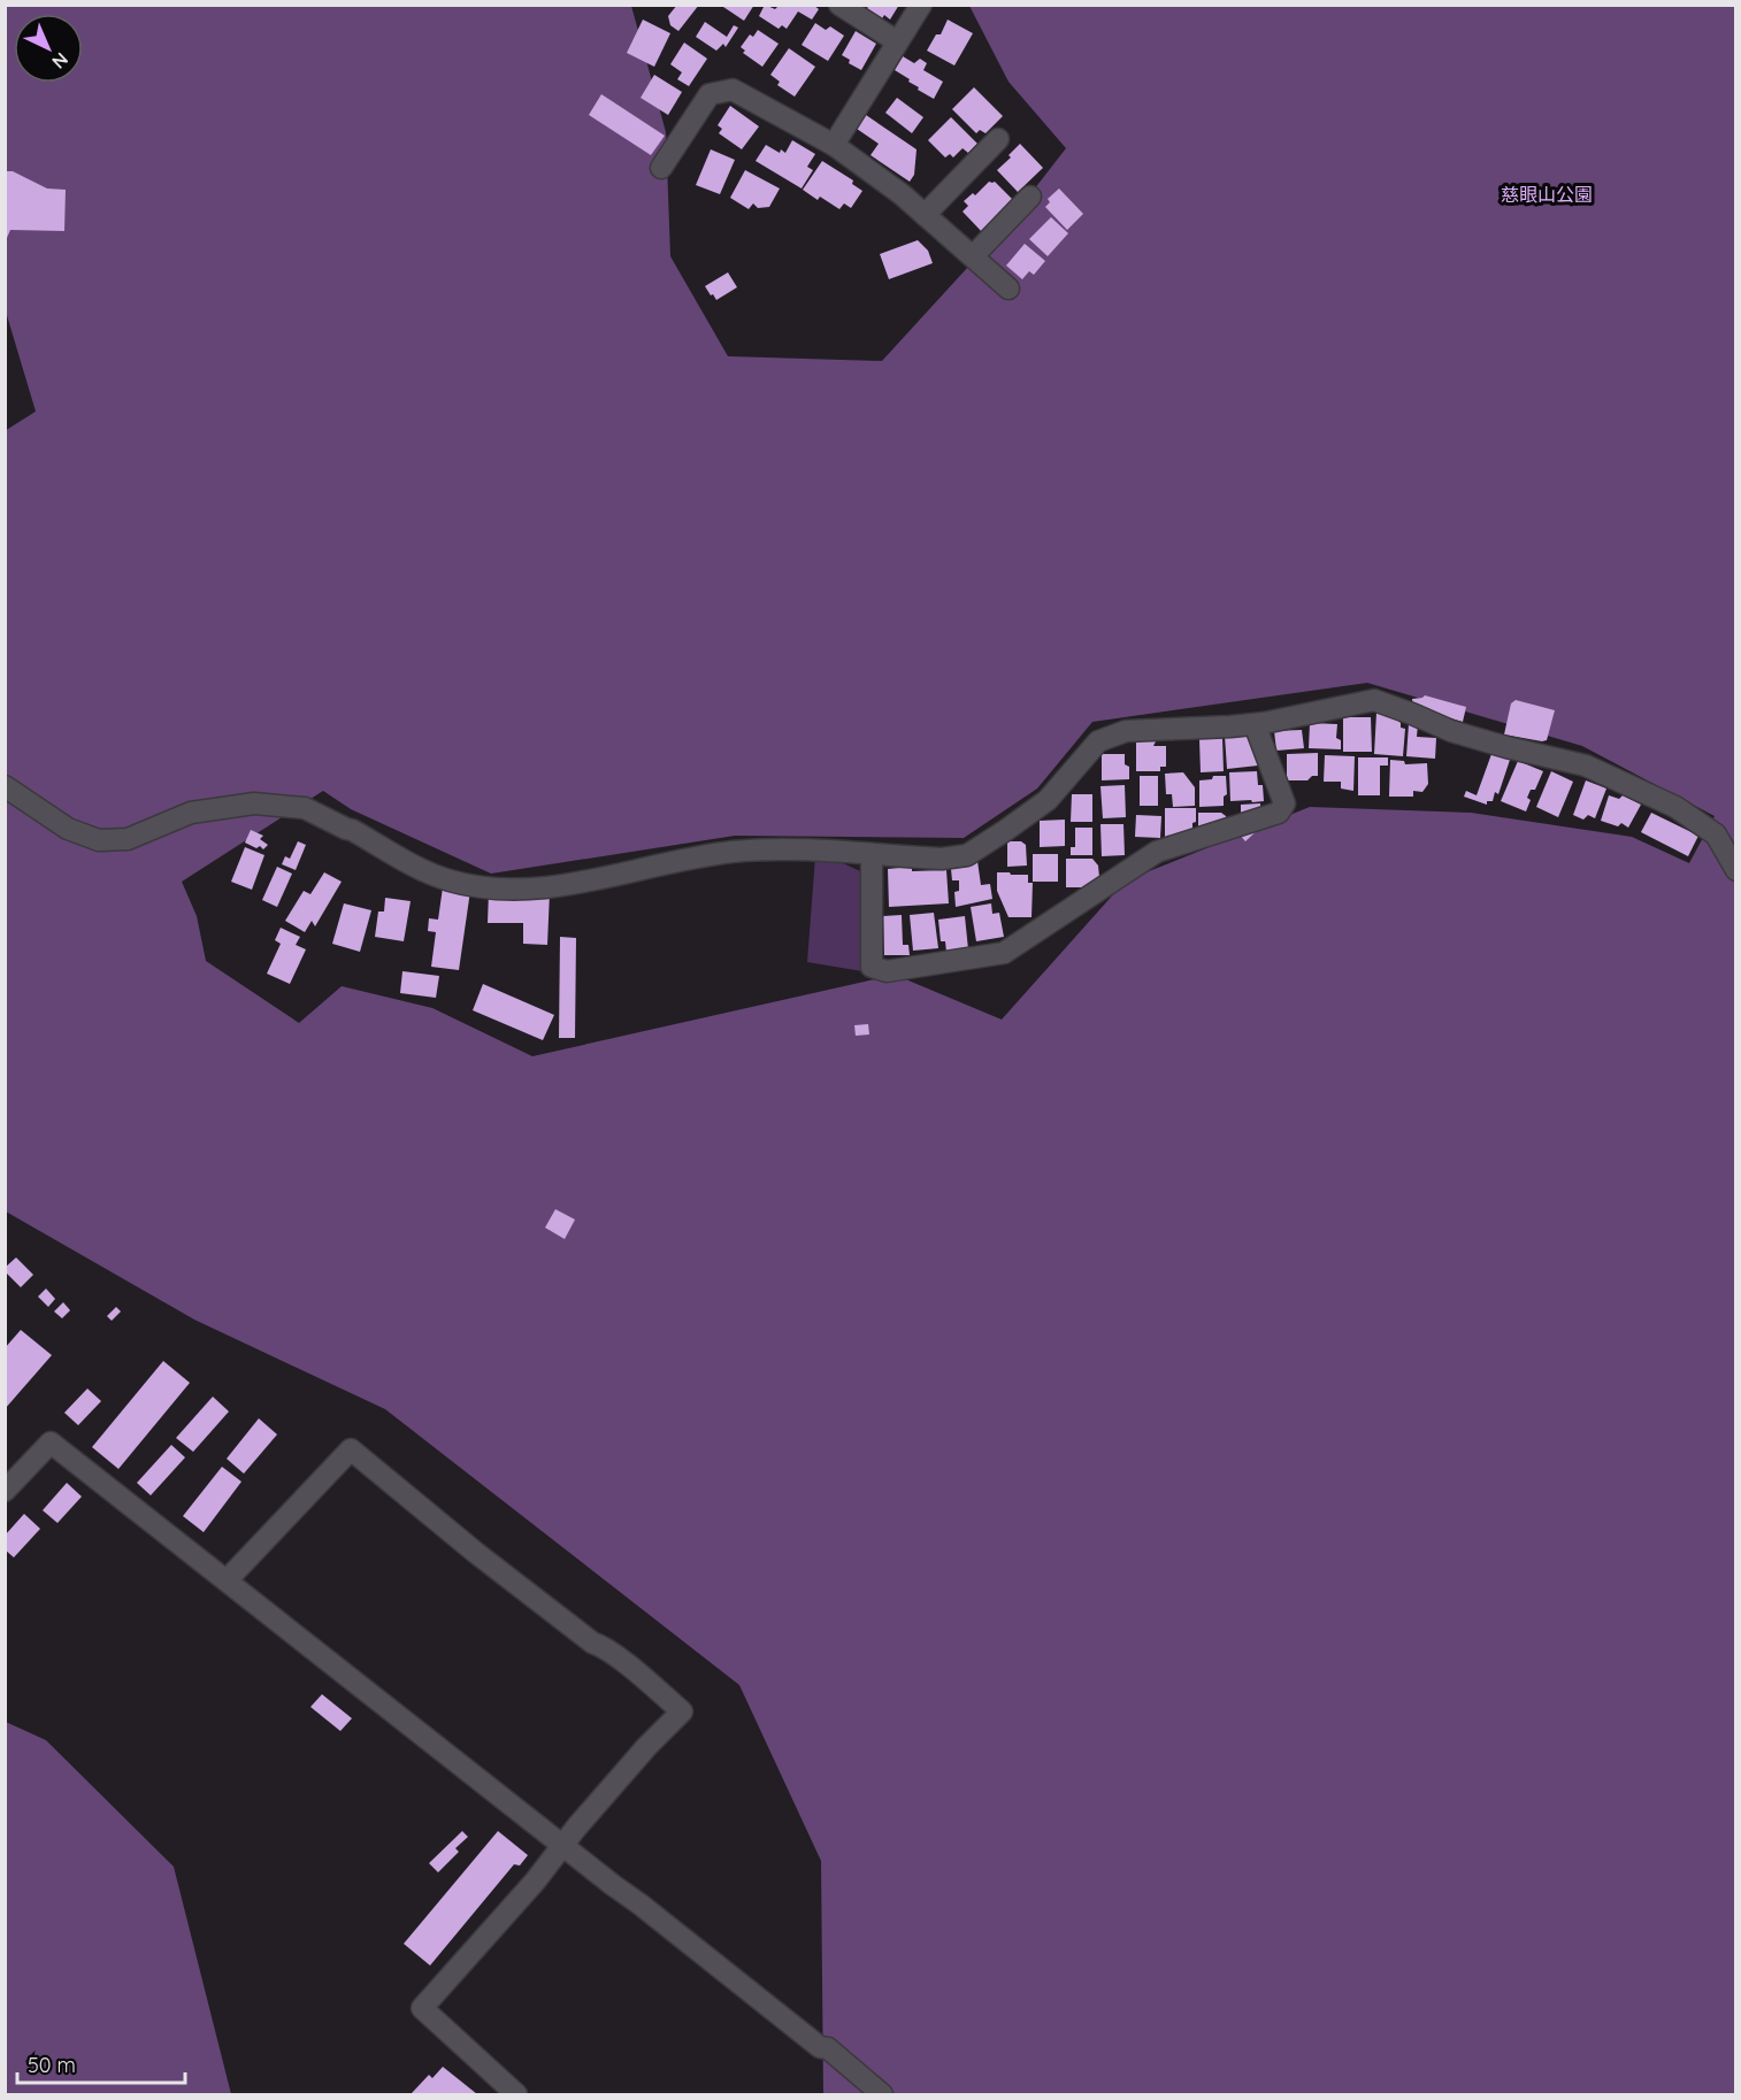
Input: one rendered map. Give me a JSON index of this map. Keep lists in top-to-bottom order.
{
  "parks": ["慈眼山公園"],
  "scale_bar": "50 m",
  "north": "bottom right"
}
